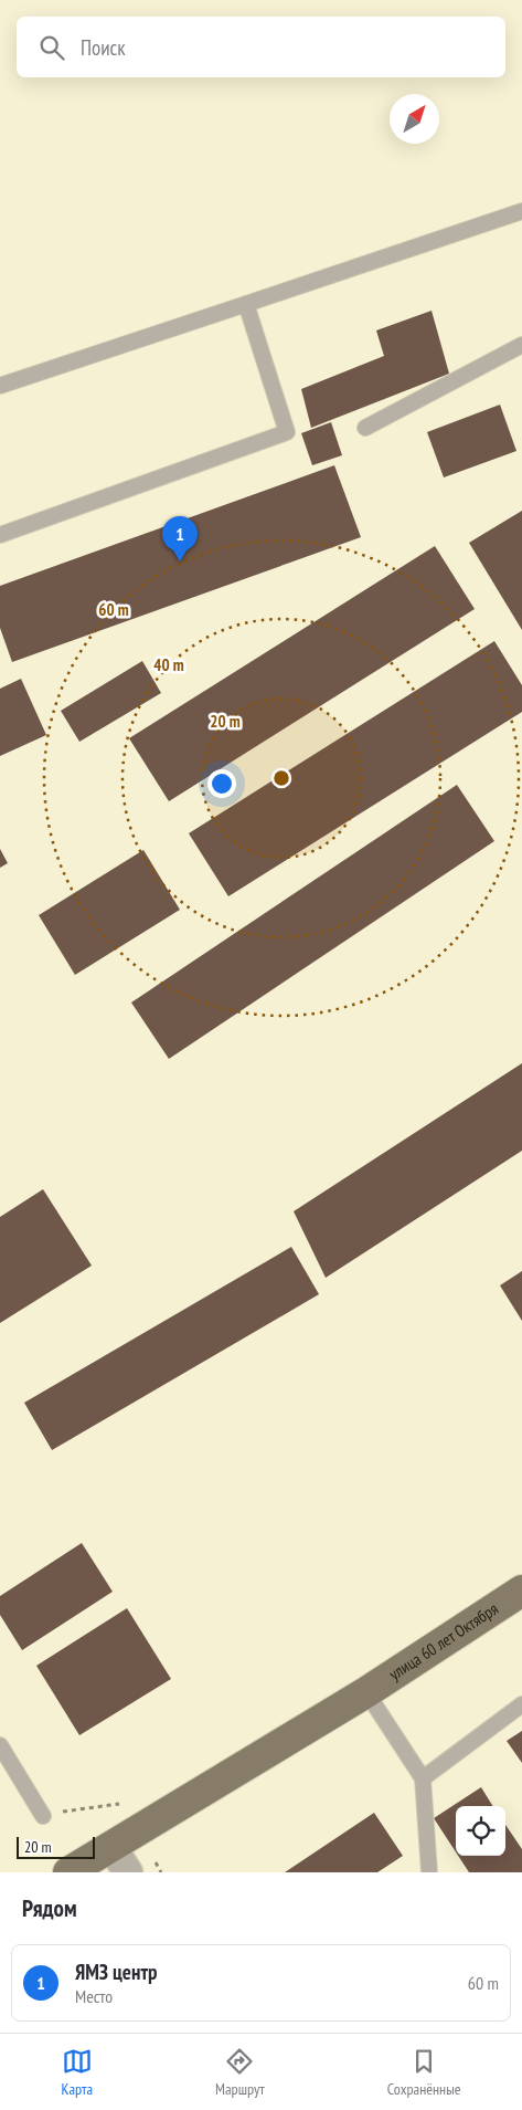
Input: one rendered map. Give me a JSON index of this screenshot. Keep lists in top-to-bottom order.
{
  "streets": {
    "main road": ["улица 60 лет Октября"]
  },
  "scale_bar": "20 m",
  "north": "top right",
  "page": {
    "search": "Поиск",
    "pins": "1",
    "scale": "20 m",
    "heading": "Рядом",
    "list": [
      {
        "mark": "1",
        "name": "ЯМЗ центр",
        "note": "Место",
        "value": "60 m"
      }
    ],
    "nav": ["Карта", "Маршрут", "Сохранённые"]
  },
  "rings": ["60 m", "40 m", "20 m"]
}
